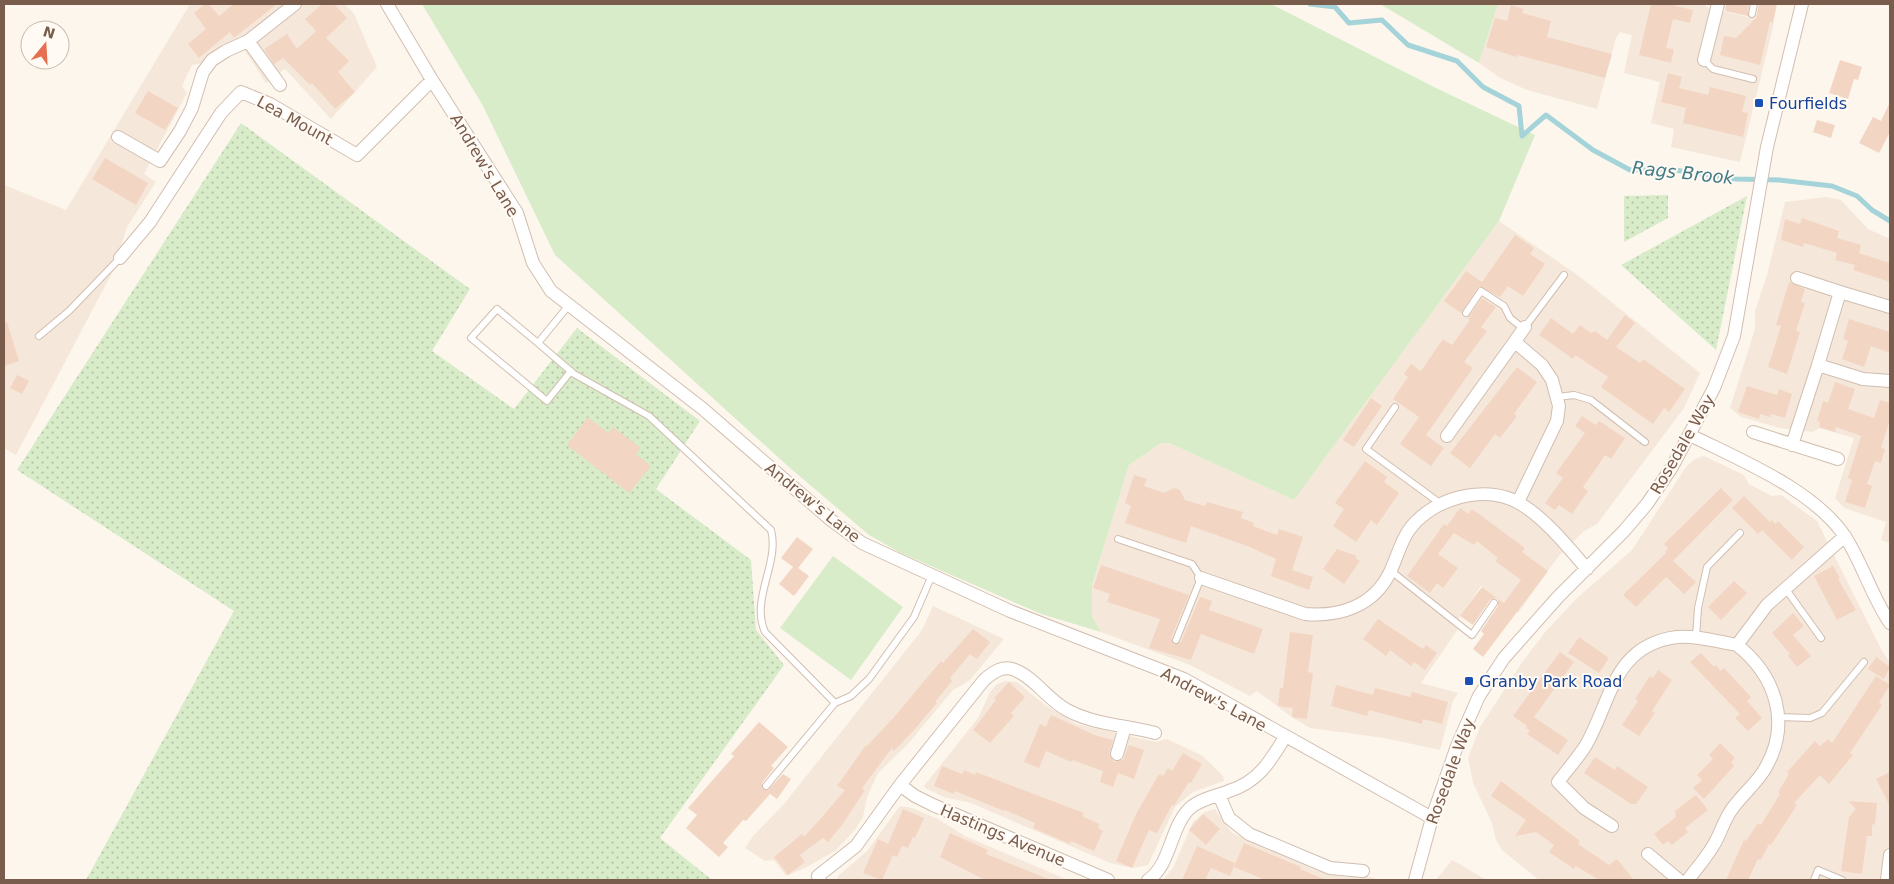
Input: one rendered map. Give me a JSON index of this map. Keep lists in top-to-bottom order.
{
  "streets": {
    "street": [
      "Lea Mount",
      "Andrew's Lane",
      "Rosedale Way",
      "Hastings Avenue"
    ]
  },
  "crossings": [
    ["Lea Mount", "Andrew's Lane"],
    ["Andrew's Lane", "Rosedale Way"]
  ],
  "water": ["Rags Brook"],
  "places": {
    "transit": ["Fourfields", "Granby Park Road"]
  },
  "north": "top"
}
